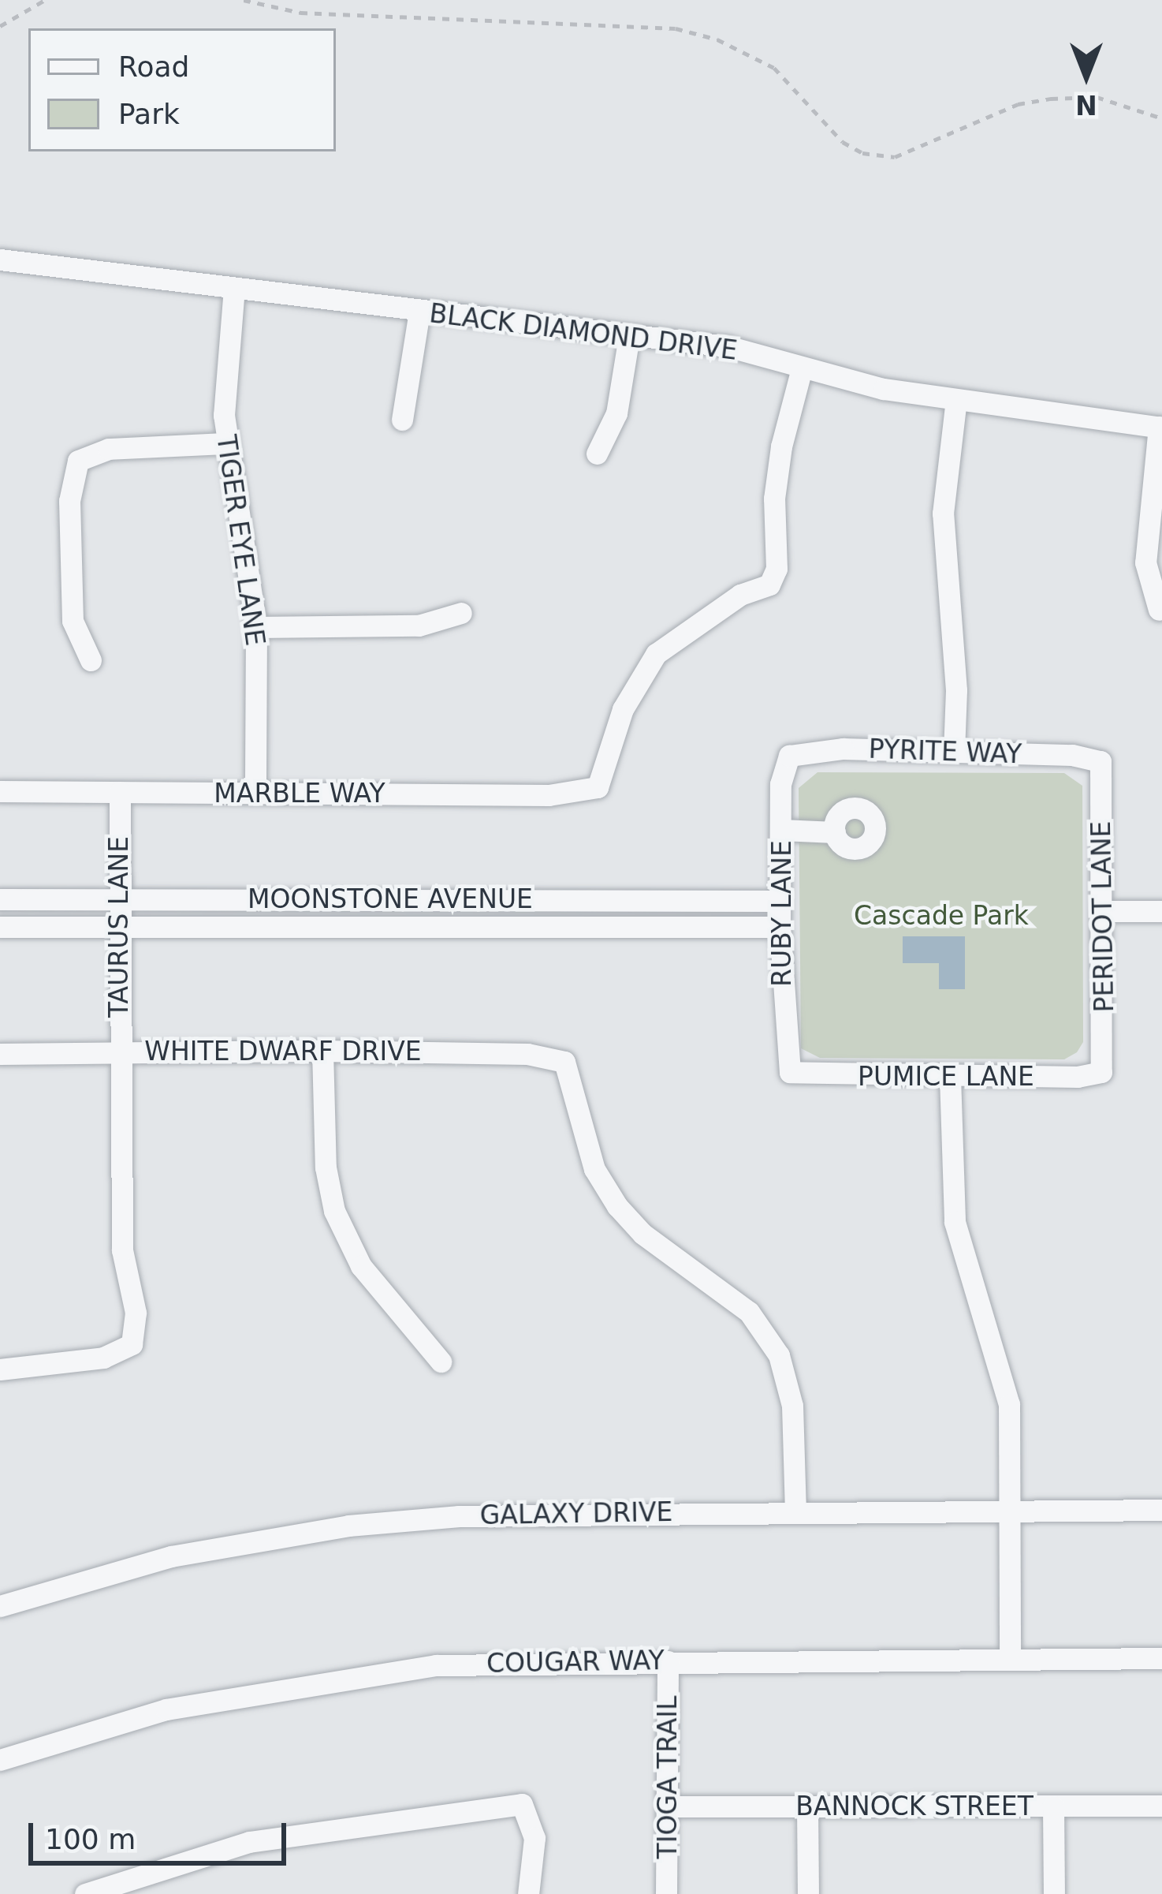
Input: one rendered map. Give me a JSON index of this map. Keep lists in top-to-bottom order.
{
  "streets": {
    "street": [
      "BLACK DIAMOND DRIVE",
      "TIGER EYE LANE",
      "PYRITE WAY",
      "MARBLE WAY",
      "MOONSTONE AVENUE",
      "RUBY LANE",
      "PERIDOT LANE",
      "TAURUS LANE",
      "WHITE DWARF DRIVE",
      "PUMICE LANE",
      "GALAXY DRIVE",
      "COUGAR WAY",
      "TIOGA TRAIL",
      "BANNOCK STREET"
    ]
  },
  "crossings": [
    ["BLACK DIAMOND DRIVE", "TIGER EYE LANE"],
    ["BLACK DIAMOND DRIVE", "MARBLE WAY"],
    ["TIGER EYE LANE", "MARBLE WAY"],
    ["PYRITE WAY", "RUBY LANE"],
    ["PYRITE WAY", "PERIDOT LANE"],
    ["MARBLE WAY", "TAURUS LANE"],
    ["MOONSTONE AVENUE", "RUBY LANE"],
    ["MOONSTONE AVENUE", "TAURUS LANE"],
    ["RUBY LANE", "PUMICE LANE"],
    ["PERIDOT LANE", "PUMICE LANE"],
    ["TAURUS LANE", "WHITE DWARF DRIVE"],
    ["WHITE DWARF DRIVE", "GALAXY DRIVE"],
    ["COUGAR WAY", "TIOGA TRAIL"],
    ["TIOGA TRAIL", "BANNOCK STREET"]
  ],
  "parks": ["Cascade Park"],
  "legend": ["Road", "Park"],
  "scale_bar": "100 m",
  "north": "bottom"
}
